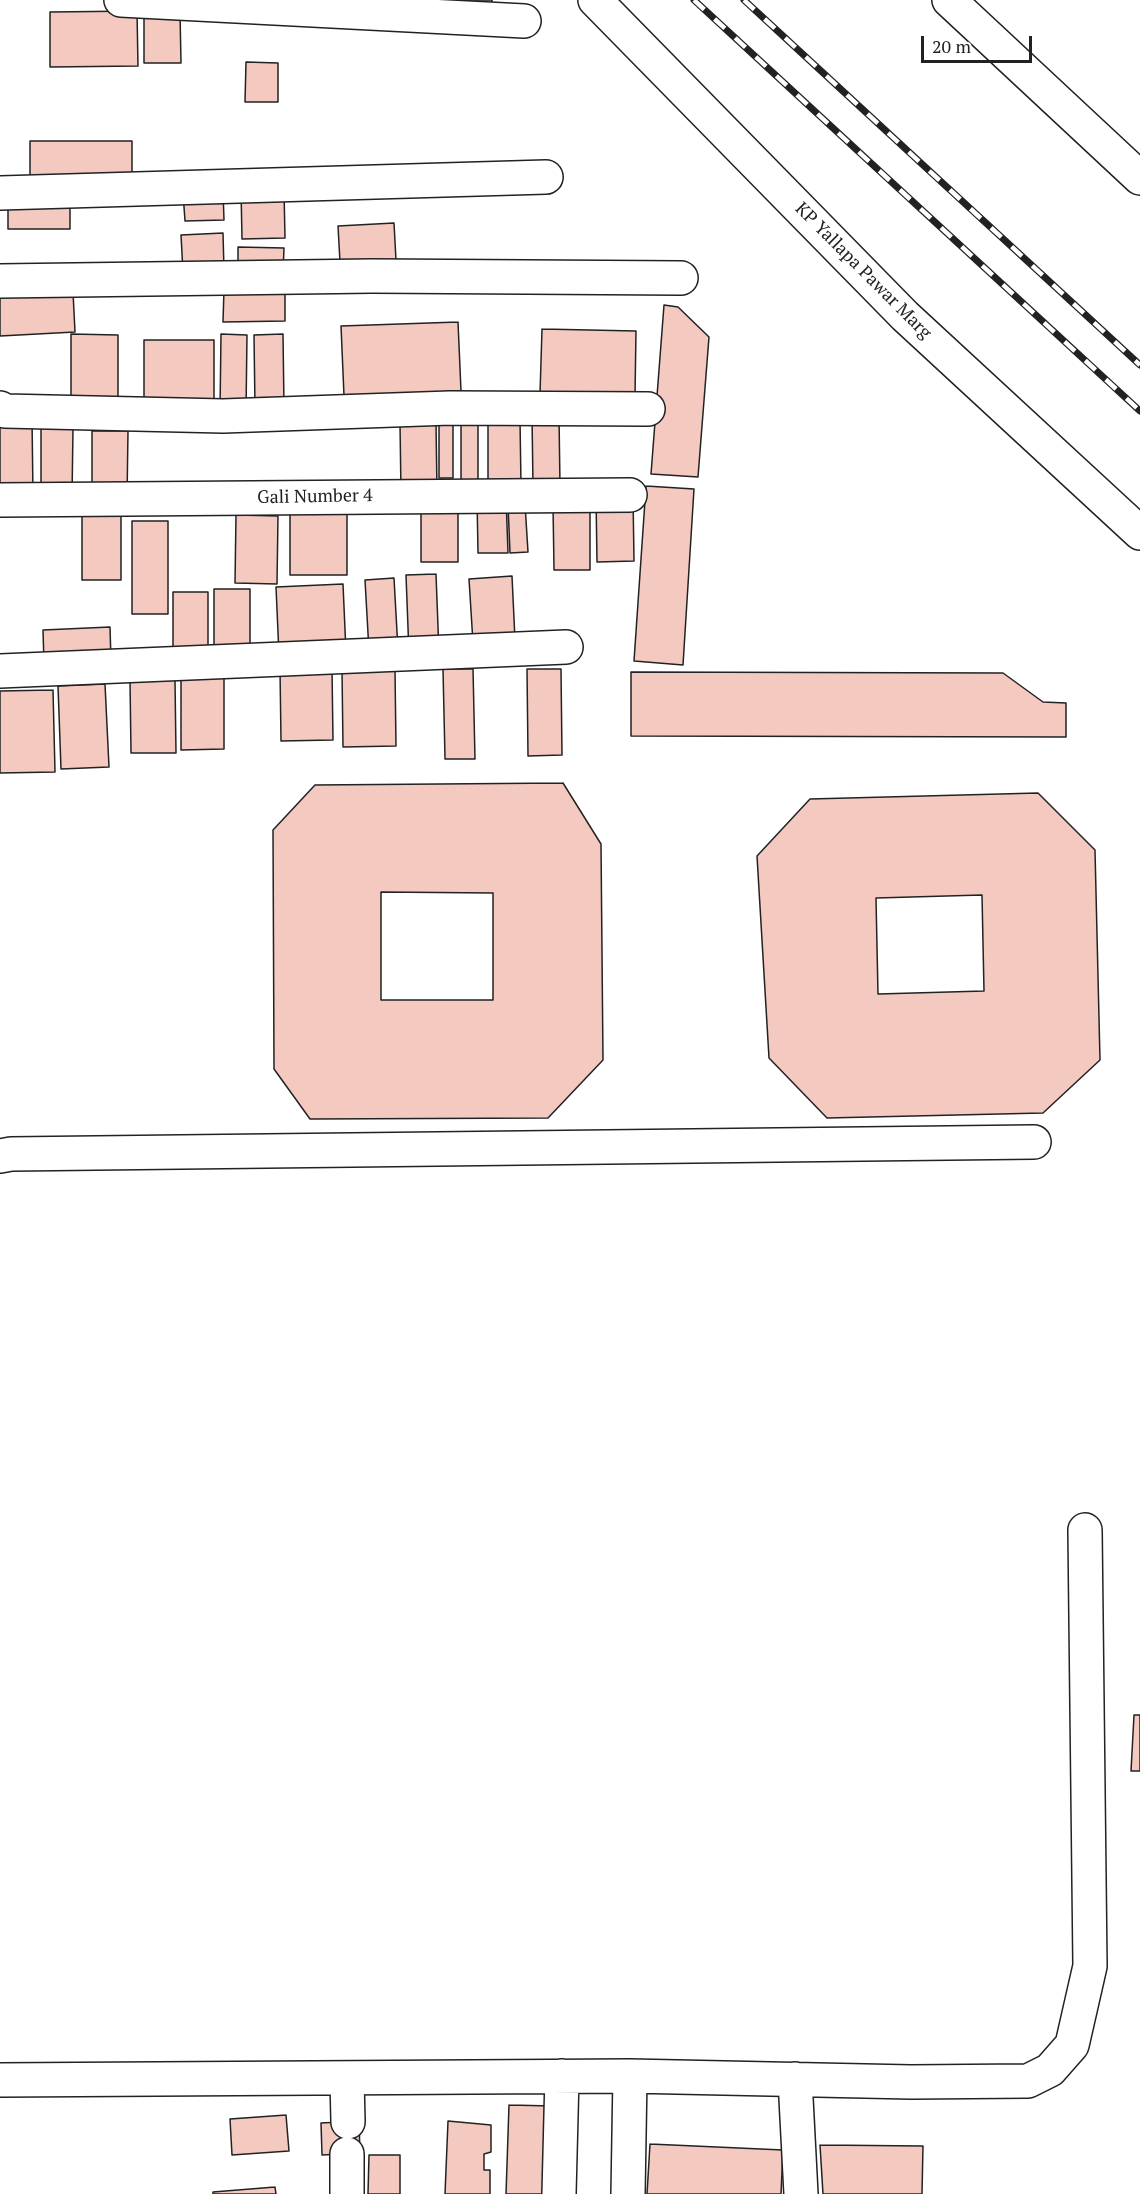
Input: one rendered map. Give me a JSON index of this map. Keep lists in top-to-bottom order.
{
  "streets": {
    "street": ["KP Yallapa Pawar Marg", "Gali Number 4"]
  },
  "scale_bar": "20 m"
}
